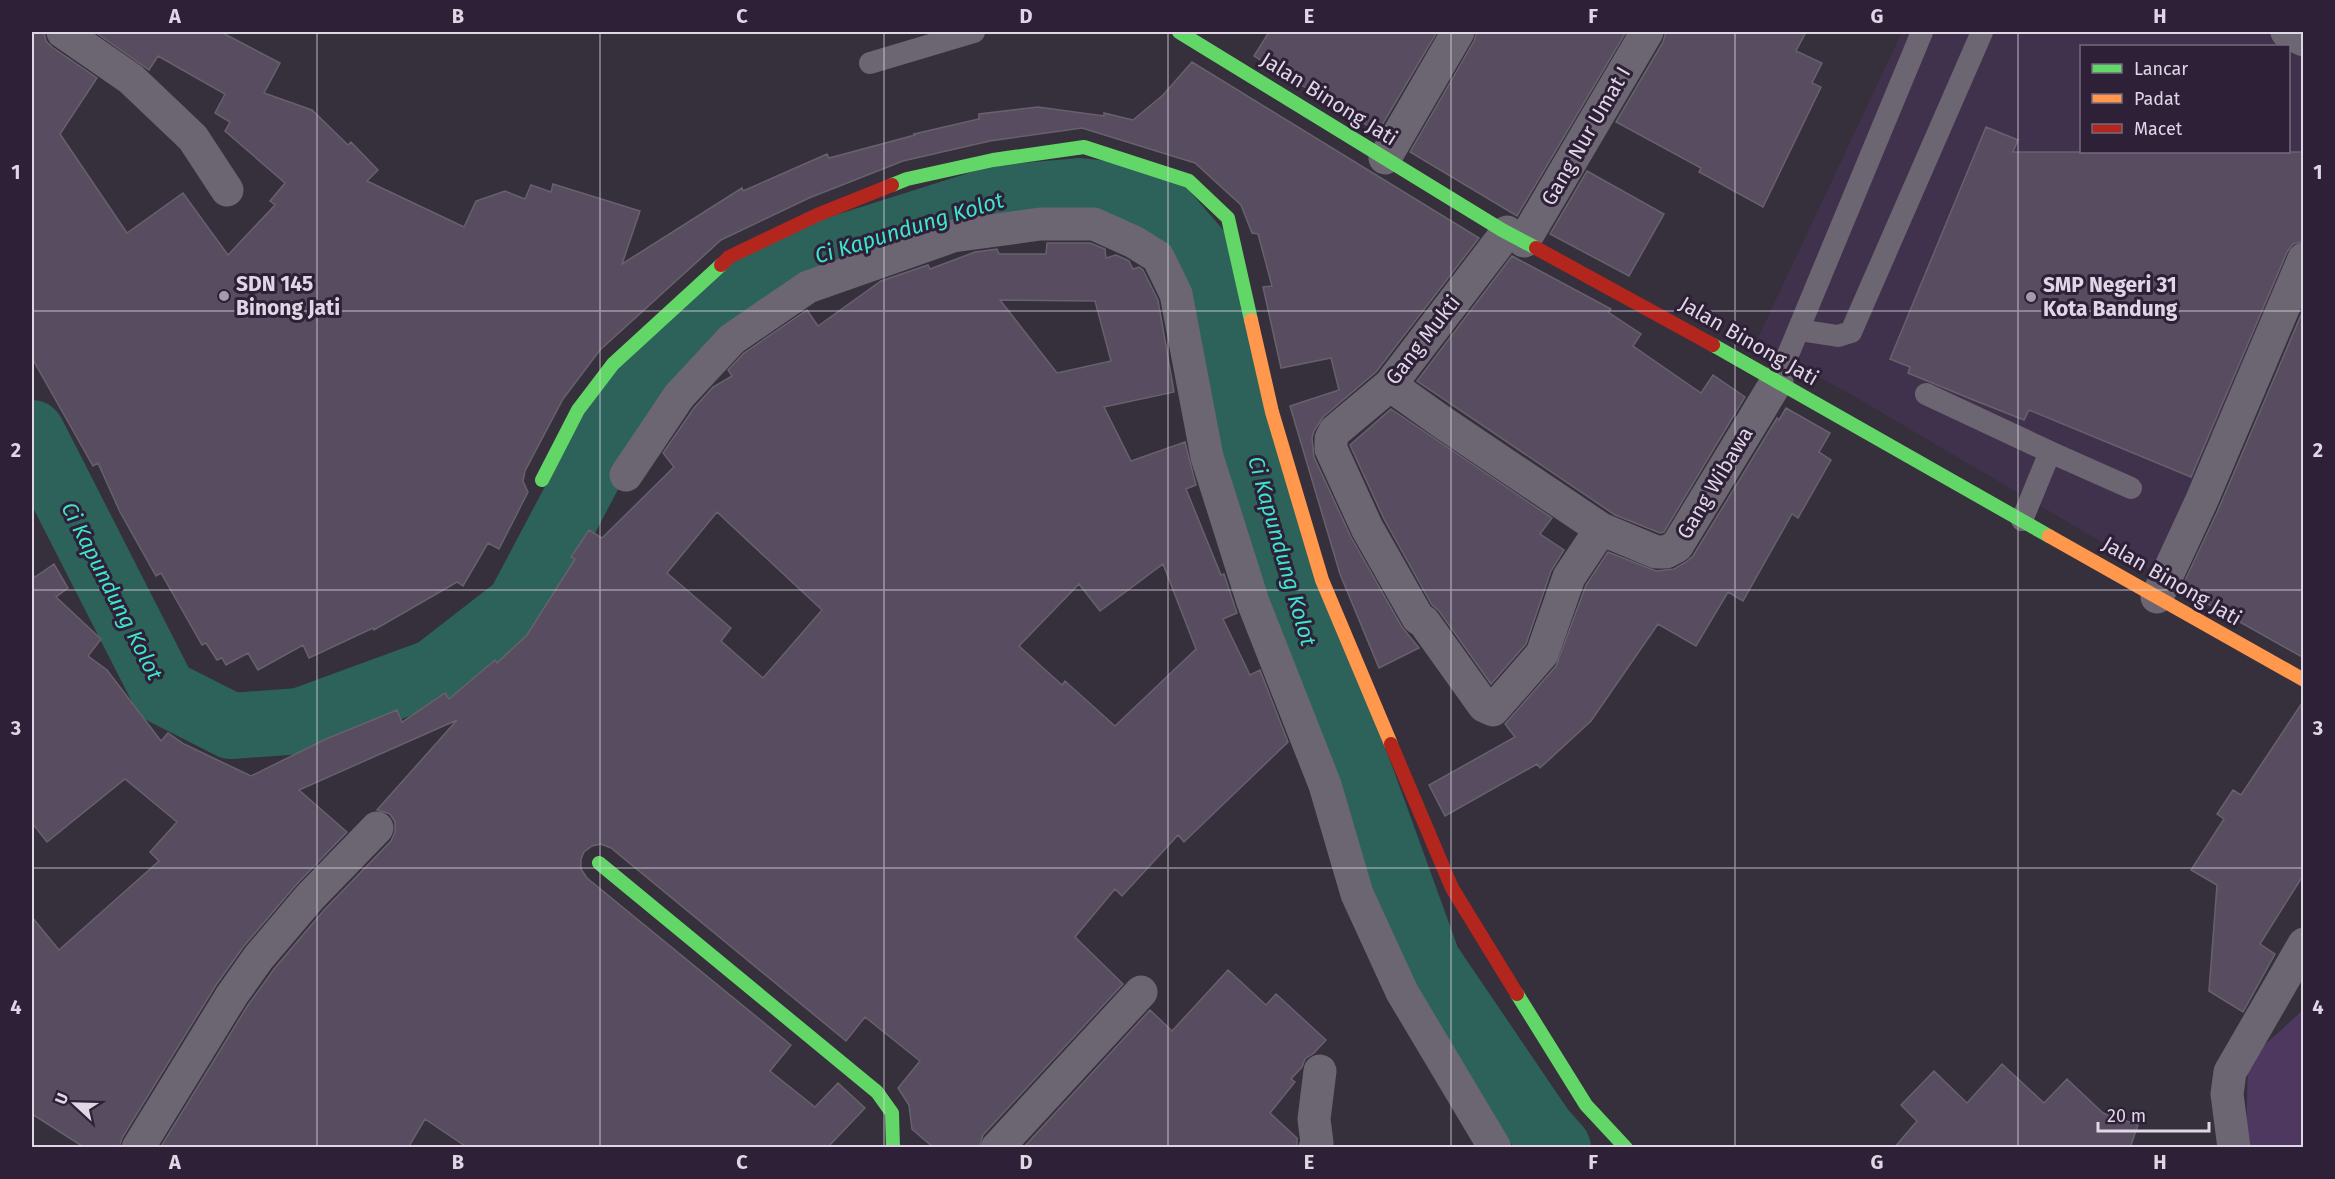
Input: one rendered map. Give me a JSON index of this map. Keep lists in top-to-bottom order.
{
  "streets": {
    "street": [
      "Jalan Binong Jati",
      "Gang Nur Umat I",
      "Gang Mukti",
      "Gang Wibawa"
    ]
  },
  "crossings": [
    ["Jalan Binong Jati", "Gang Nur Umat I"],
    ["Jalan Binong Jati", "Gang Mukti"],
    ["Jalan Binong Jati", "Gang Wibawa"],
    ["Gang Nur Umat I", "Gang Mukti"],
    ["Gang Mukti", "Gang Wibawa"]
  ],
  "water": ["Ci Kapundung Kolot"],
  "places": ["SDN 145 Binong Jati", "SMP Negeri 31 Kota Bandung"],
  "legend": ["Lancar", "Padat", "Macet"],
  "scale_bar": "20 m",
  "north": "left",
  "grid": {
    "columns": [
      "A",
      "B",
      "C",
      "D",
      "E",
      "F",
      "G",
      "H"
    ],
    "rows": [
      "1",
      "2",
      "3",
      "4"
    ]
  }
}
